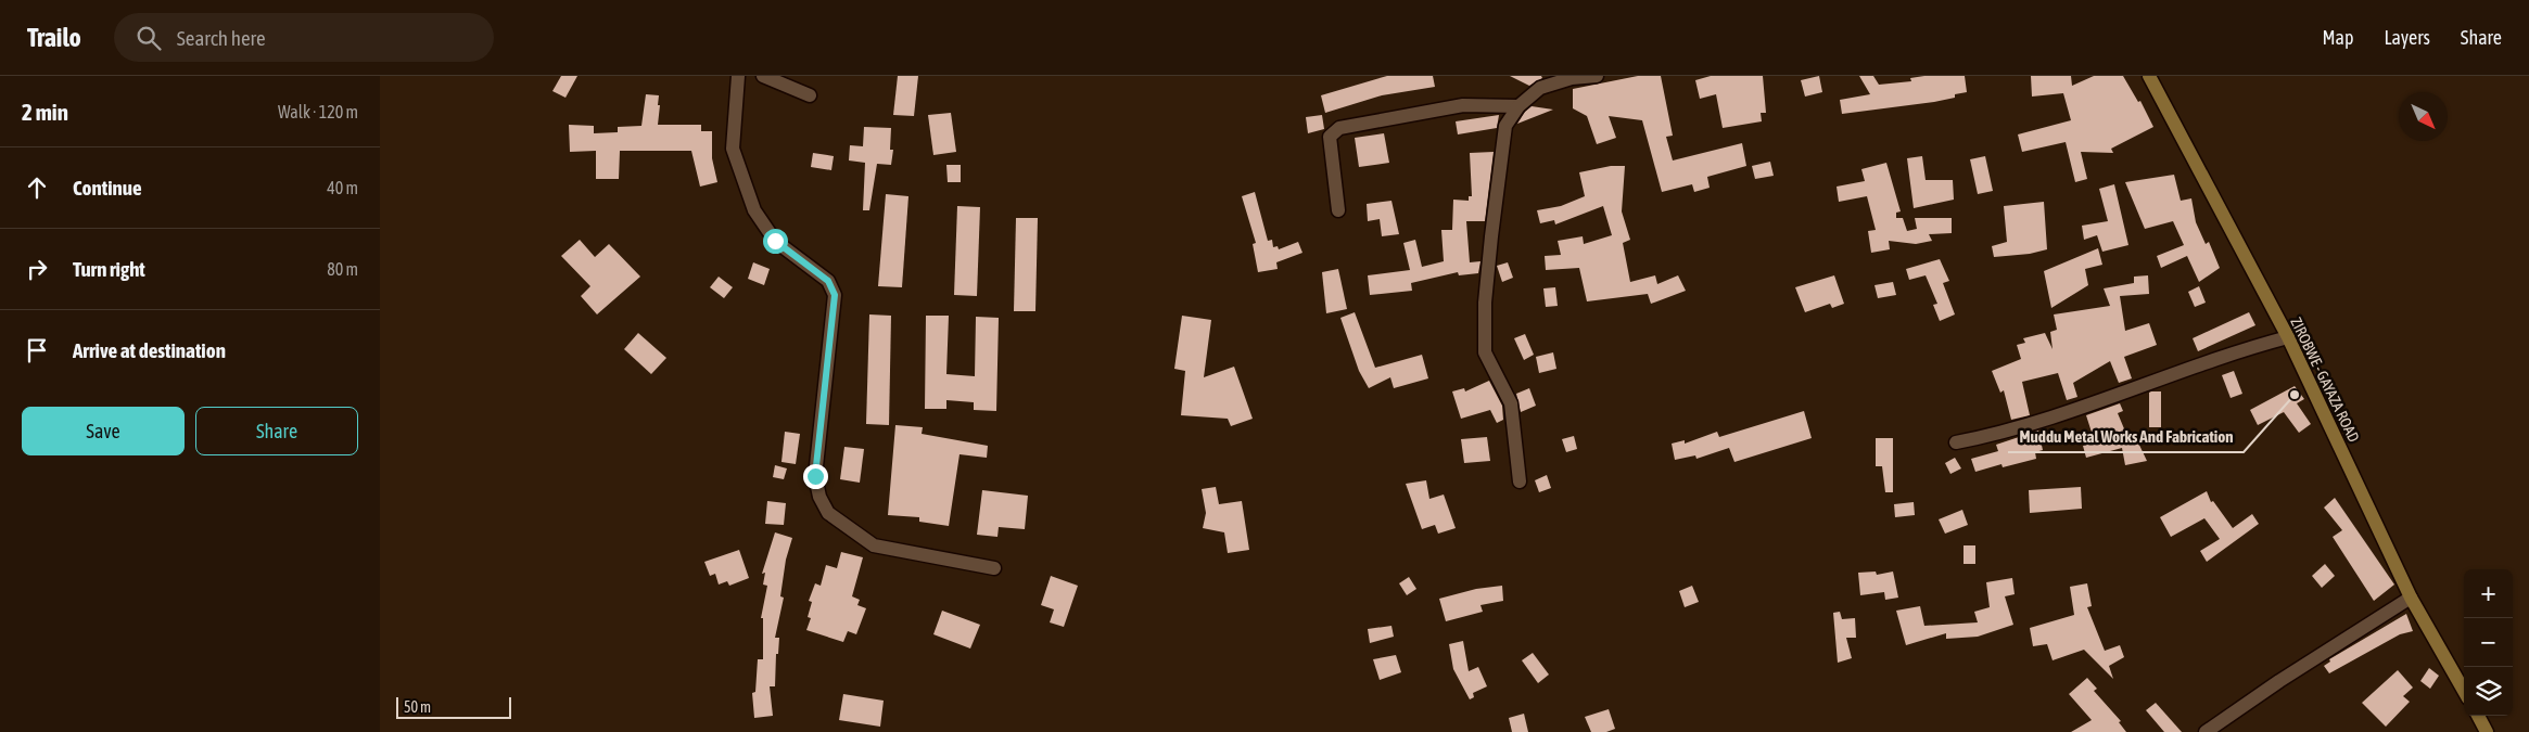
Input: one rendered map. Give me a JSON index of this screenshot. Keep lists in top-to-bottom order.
{
  "streets": {
    "street": ["ZIROBWE - GAYAZA ROAD"]
  },
  "places": ["Muddu Metal Works And Fabrication"],
  "scale_bar": "50 m",
  "north": "bottom right",
  "page": {
    "header": "Trailo",
    "search": "Search here",
    "nav": ["Map", "Layers", "Share"],
    "heading": ["2 min", "Walk · 120 m"],
    "list": [
      ["Continue", "40 m"],
      ["Turn right", "80 m"],
      "Arrive at destination"
    ],
    "buttons": ["Save", "Share"],
    "map_buttons": ["+", "−"],
    "scale": "50 m"
  }
}
